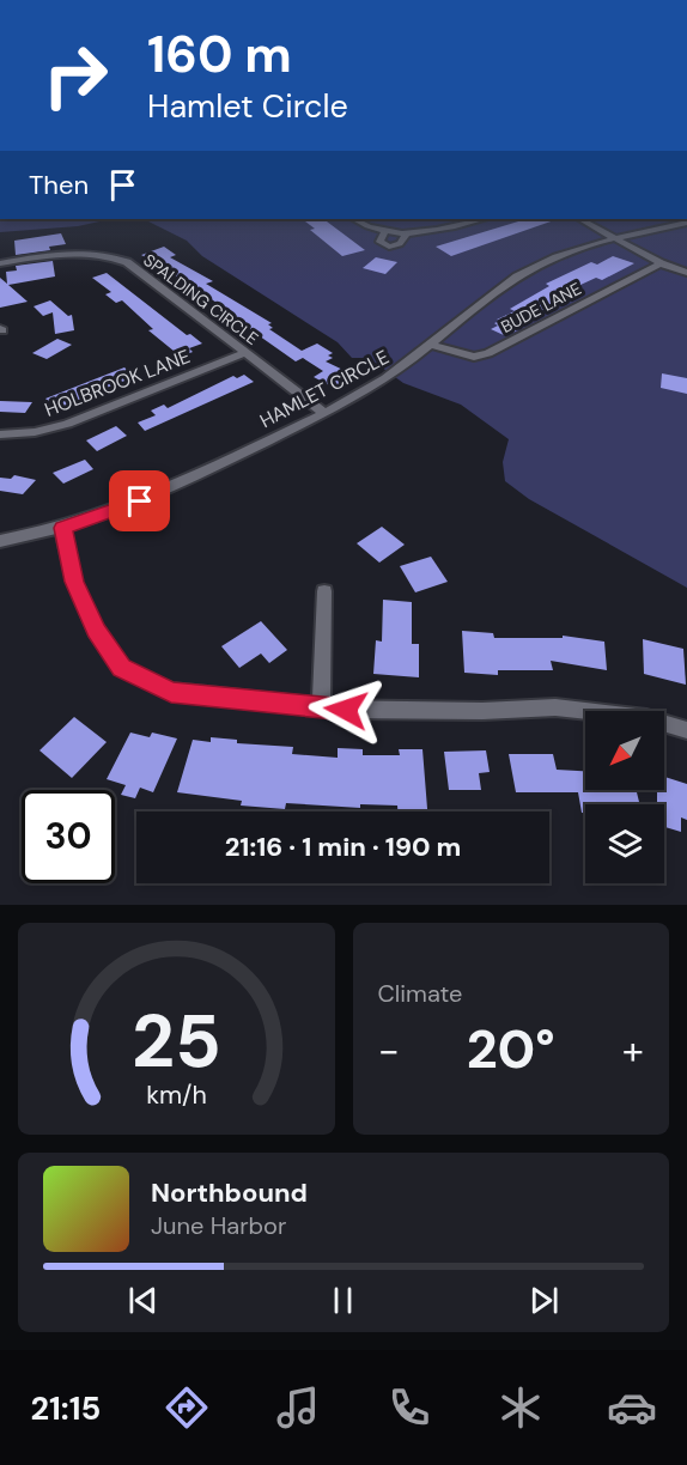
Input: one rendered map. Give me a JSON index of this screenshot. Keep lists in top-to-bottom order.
{
  "streets": {
    "street": [
      "SPALDING CIRCLE",
      "BUDE LANE",
      "HOLBROOK LANE",
      "HAMLET CIRCLE"
    ]
  },
  "crossings": [
    ["SPALDING CIRCLE", "HOLBROOK LANE"],
    ["SPALDING CIRCLE", "HAMLET CIRCLE"],
    ["BUDE LANE", "HAMLET CIRCLE"]
  ],
  "north": "bottom left",
  "page": {
    "turn": ["160 m", "Hamlet Circle"],
    "then": "Then",
    "limit": "30",
    "trip": "21:16 · 1 min · 190 m",
    "tile": "Climate",
    "heat": ["−", "20°", "+"],
    "song": ["Northbound", "June Harbor"],
    "tabs": "21:15",
    "gauge": ["25", "km/h"]
  }
}
